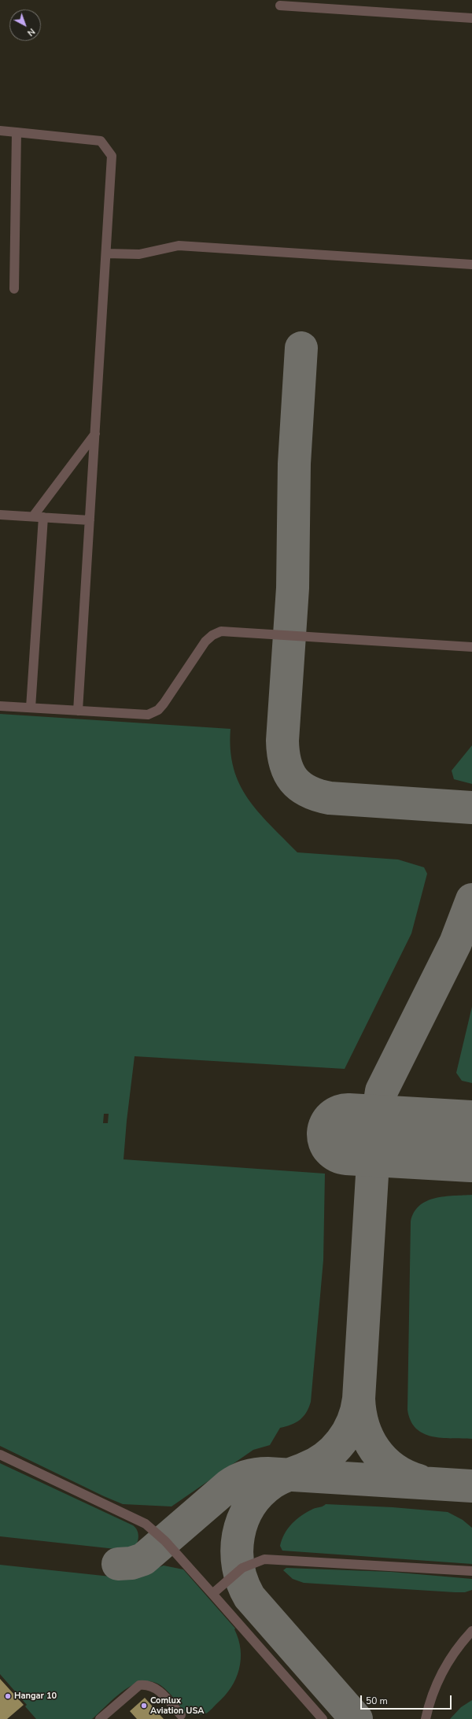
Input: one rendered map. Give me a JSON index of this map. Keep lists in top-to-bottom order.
{
  "places": ["Hangar 10", "Comlux Aviation USA"],
  "scale_bar": "50 m",
  "north": "bottom right"
}
